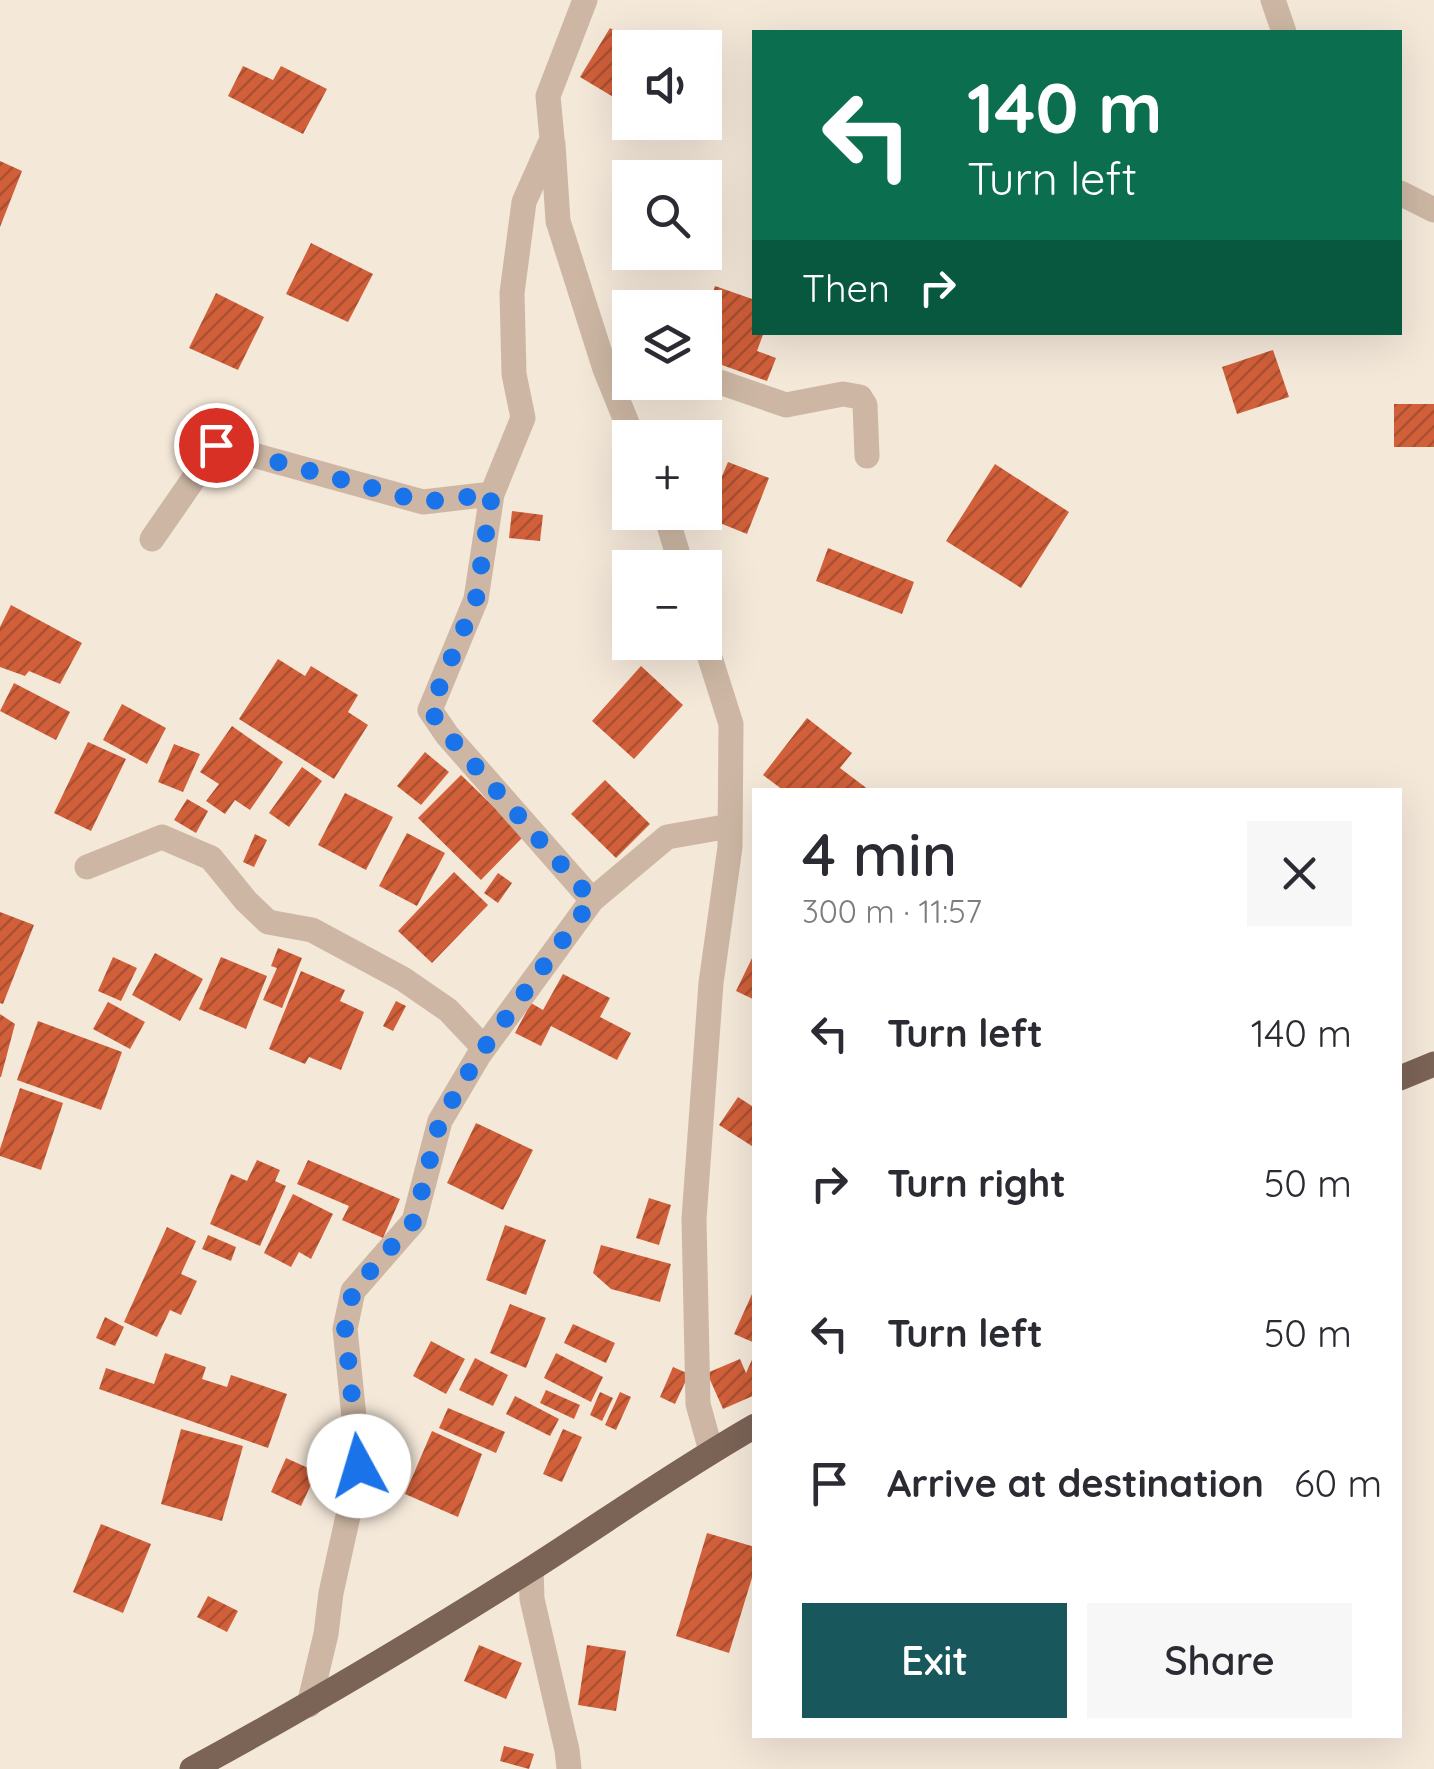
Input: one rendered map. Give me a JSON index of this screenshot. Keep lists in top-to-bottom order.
{
  "page": {
    "map_buttons": ["+", "−"],
    "turn": ["140 m", "Turn left"],
    "then": "Then",
    "heading": ["4 min", "300 m · 11:57"],
    "list": [
      {
        "name": "Turn left",
        "value": "140 m"
      },
      {
        "name": "Turn right",
        "value": "50 m"
      },
      {
        "name": "Turn left",
        "value": "50 m"
      },
      {
        "name": "Arrive at destination",
        "value": "60 m"
      }
    ],
    "buttons": ["Exit", "Share"]
  }
}
